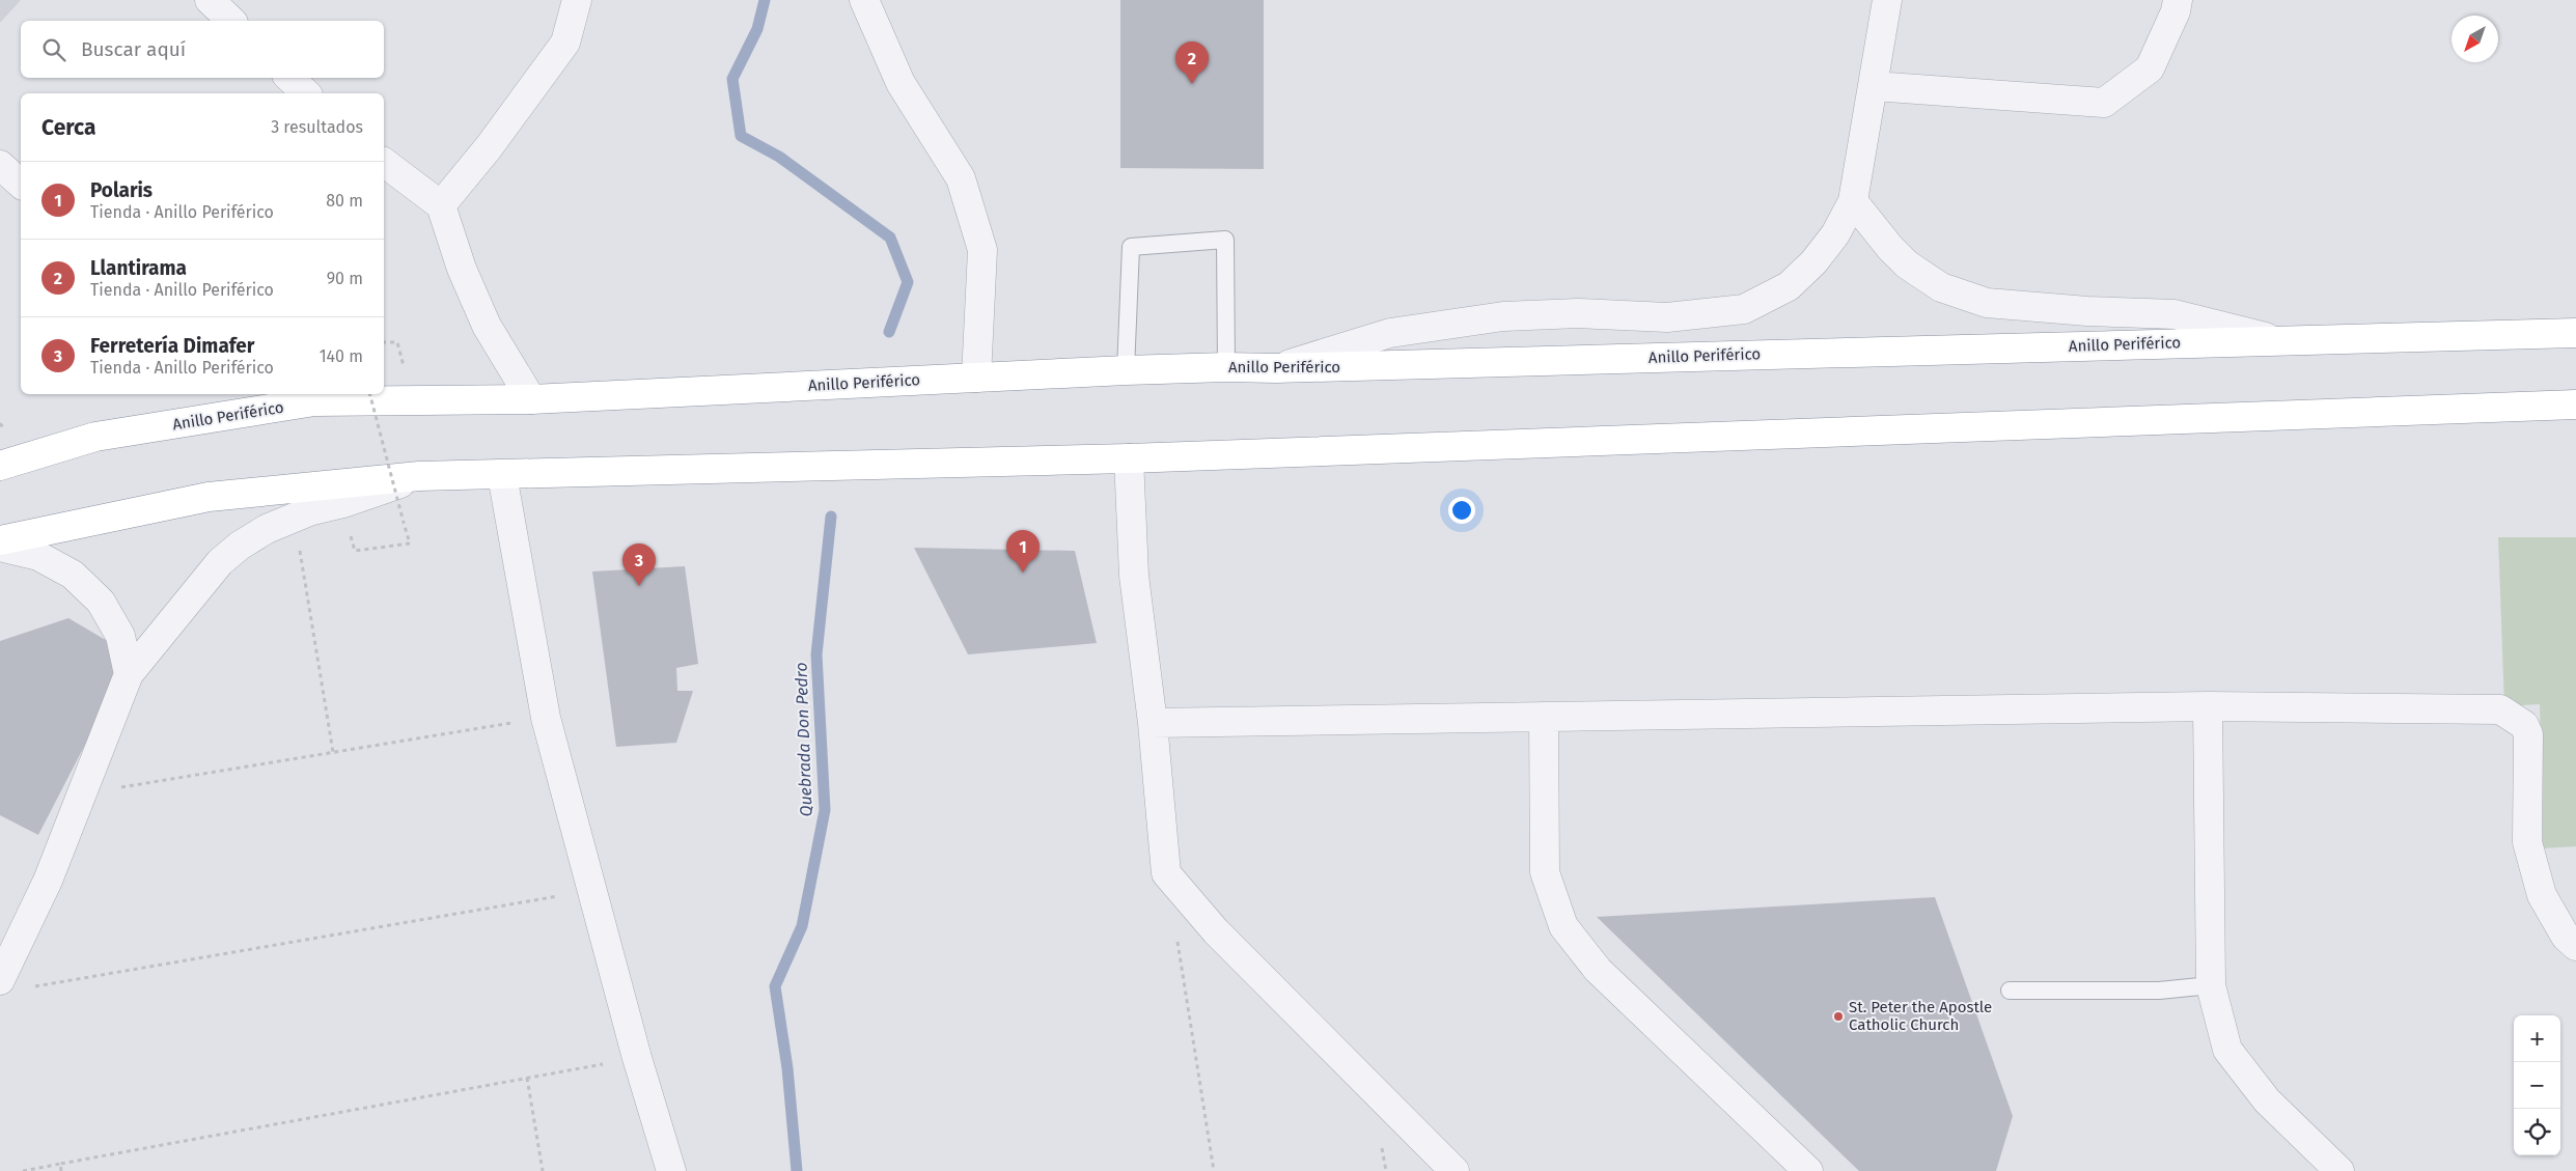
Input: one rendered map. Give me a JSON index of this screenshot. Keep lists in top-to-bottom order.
{
  "streets": {
    "highway": ["Anillo Periférico"]
  },
  "water": ["Quebrada Don Pedro"],
  "places": ["St. Peter the Apostle Catholic Church"],
  "north": "bottom left",
  "page": {
    "search": "Buscar aquí",
    "pins": ["2", "1", "3"],
    "heading": ["Cerca", "3 resultados"],
    "list": [
      {
        "mark": "1",
        "name": "Polaris",
        "note": "Tienda · Anillo Periférico",
        "value": "80 m"
      },
      {
        "mark": "2",
        "name": "Llantirama",
        "note": "Tienda · Anillo Periférico",
        "value": "90 m"
      },
      {
        "mark": "3",
        "name": "Ferretería Dimafer",
        "note": "Tienda · Anillo Periférico",
        "value": "140 m"
      }
    ],
    "map_buttons": ["+", "−"]
  }
}
